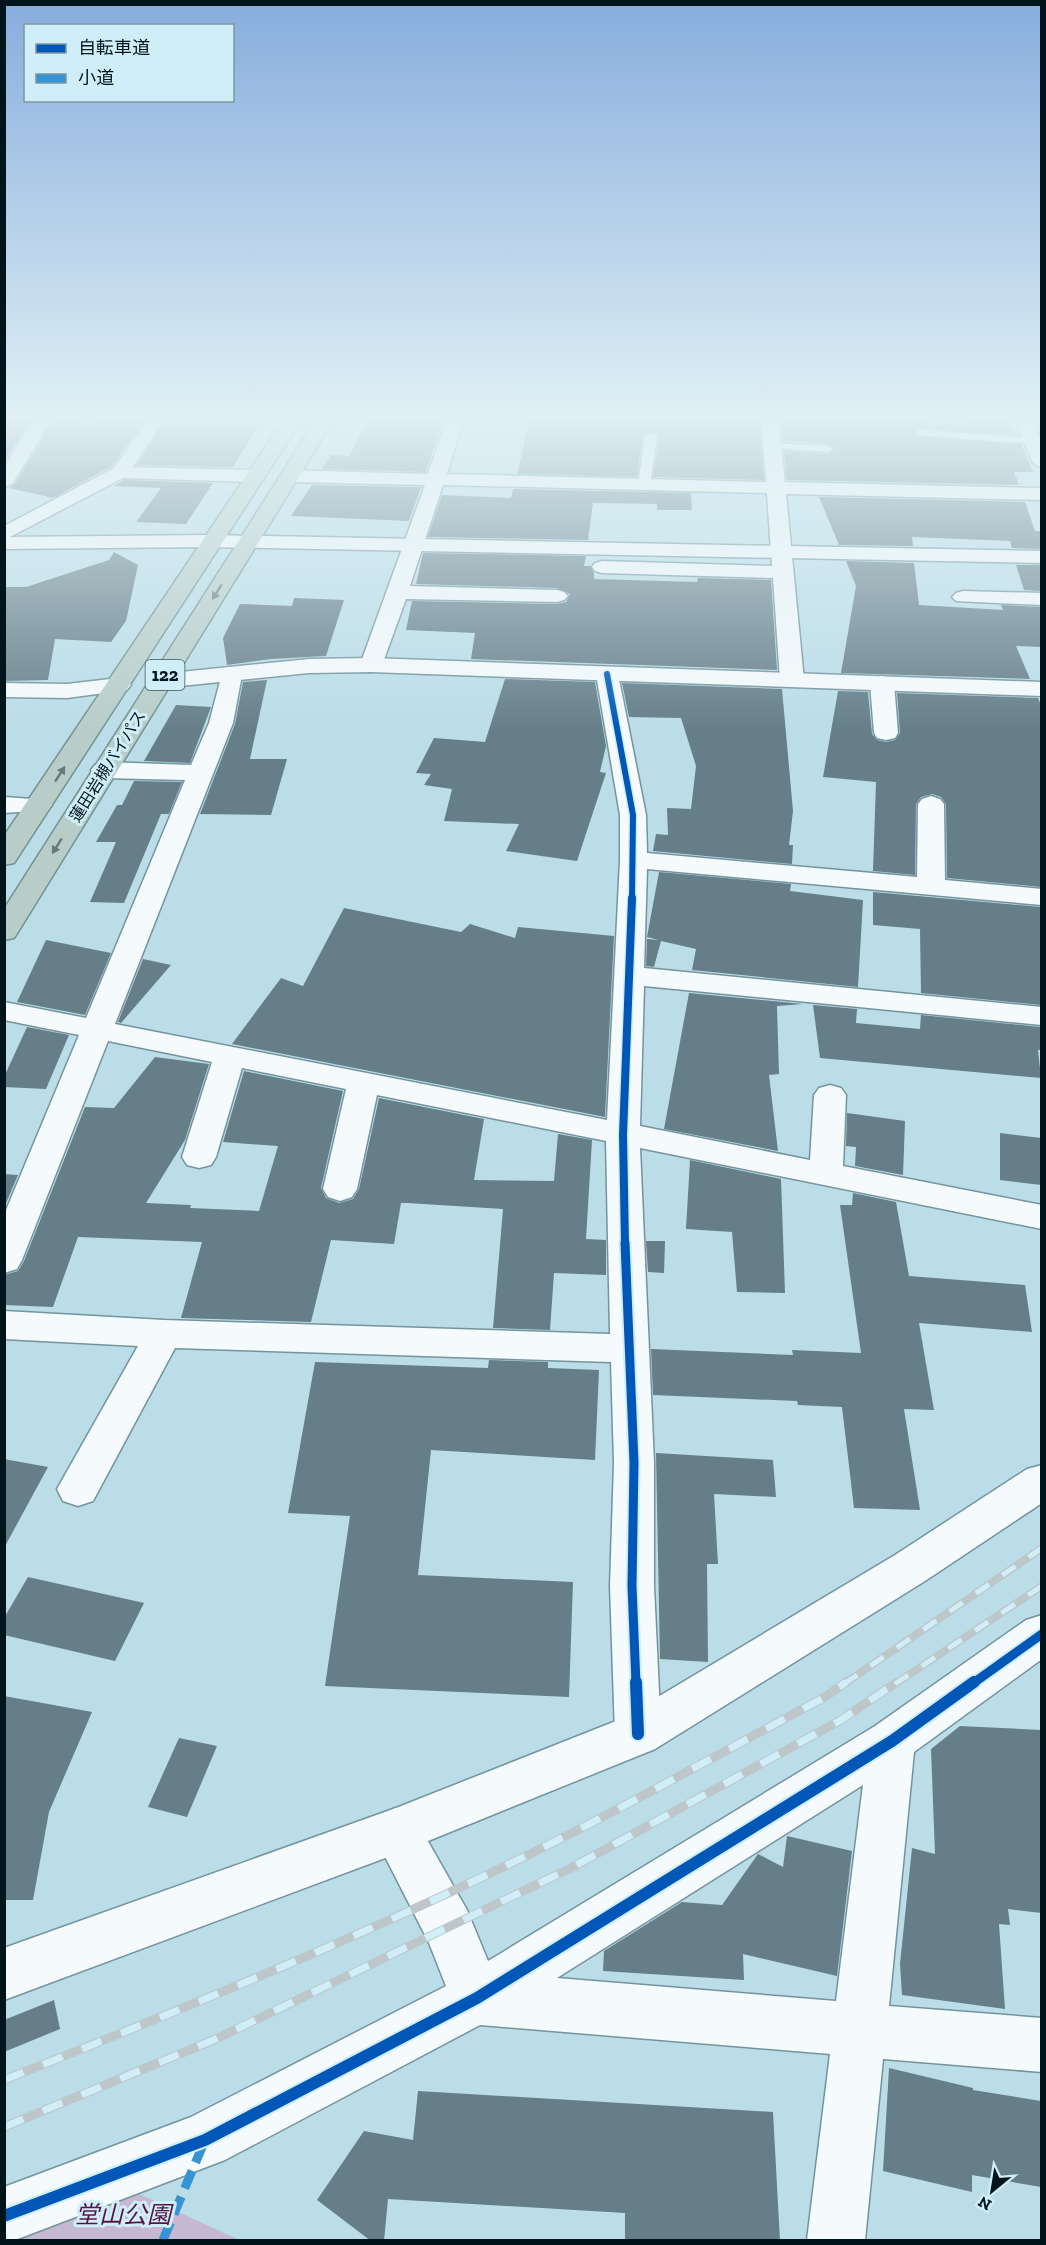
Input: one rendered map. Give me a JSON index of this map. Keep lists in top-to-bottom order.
{
  "streets": {
    "highway": ["122", "蓮田岩槻バイパス"]
  },
  "parks": ["堂山公園"],
  "legend": ["自転車道", "小道"],
  "north": "bottom left"
}
